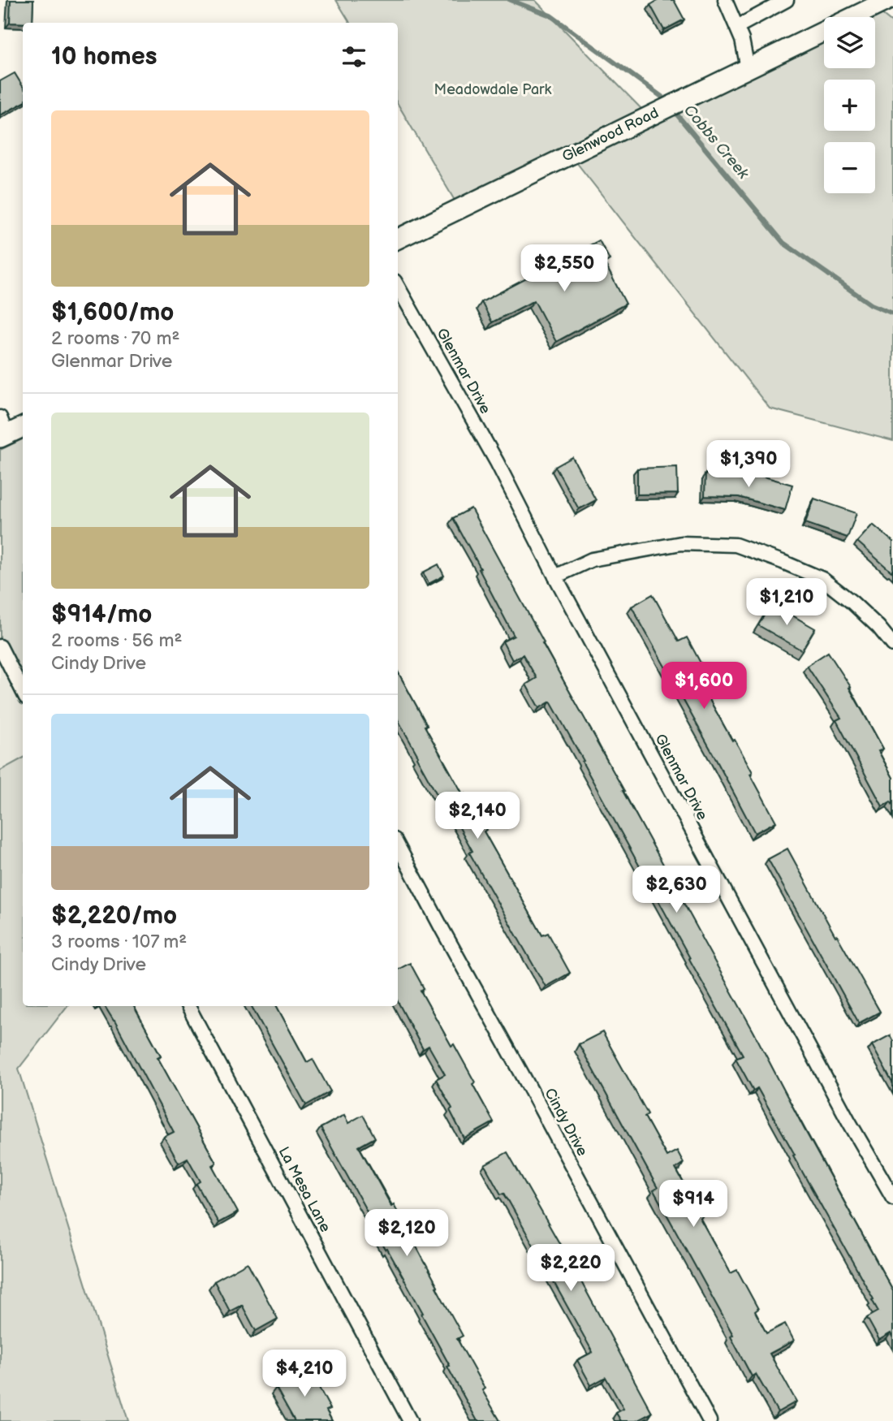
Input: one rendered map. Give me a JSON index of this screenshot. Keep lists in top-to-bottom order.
{
  "streets": {
    "main road": ["Glenwood Road"],
    "street": ["Glenmar Drive", "Cindy Drive", "La Mesa Lane"]
  },
  "water": ["Cobbs Creek"],
  "parks": ["Meadowdale Park"],
  "page": {
    "map_buttons": ["+", "−"],
    "heading": "10 homes",
    "list": [
      {
        "name": "$1,600/mo",
        "note": "2 rooms · 70 m² · Glenmar Drive"
      },
      {
        "name": "$914/mo",
        "note": "2 rooms · 56 m² · Cindy Drive"
      },
      {
        "name": "$2,220/mo",
        "note": "3 rooms · 107 m² · Cindy Drive"
      }
    ],
    "price": [
      "$2,550",
      "$1,390",
      "$1,210",
      "$1,600",
      "$2,140",
      "$2,630",
      "$914",
      "$2,120",
      "$2,220",
      "$4,210"
    ]
  }
}
